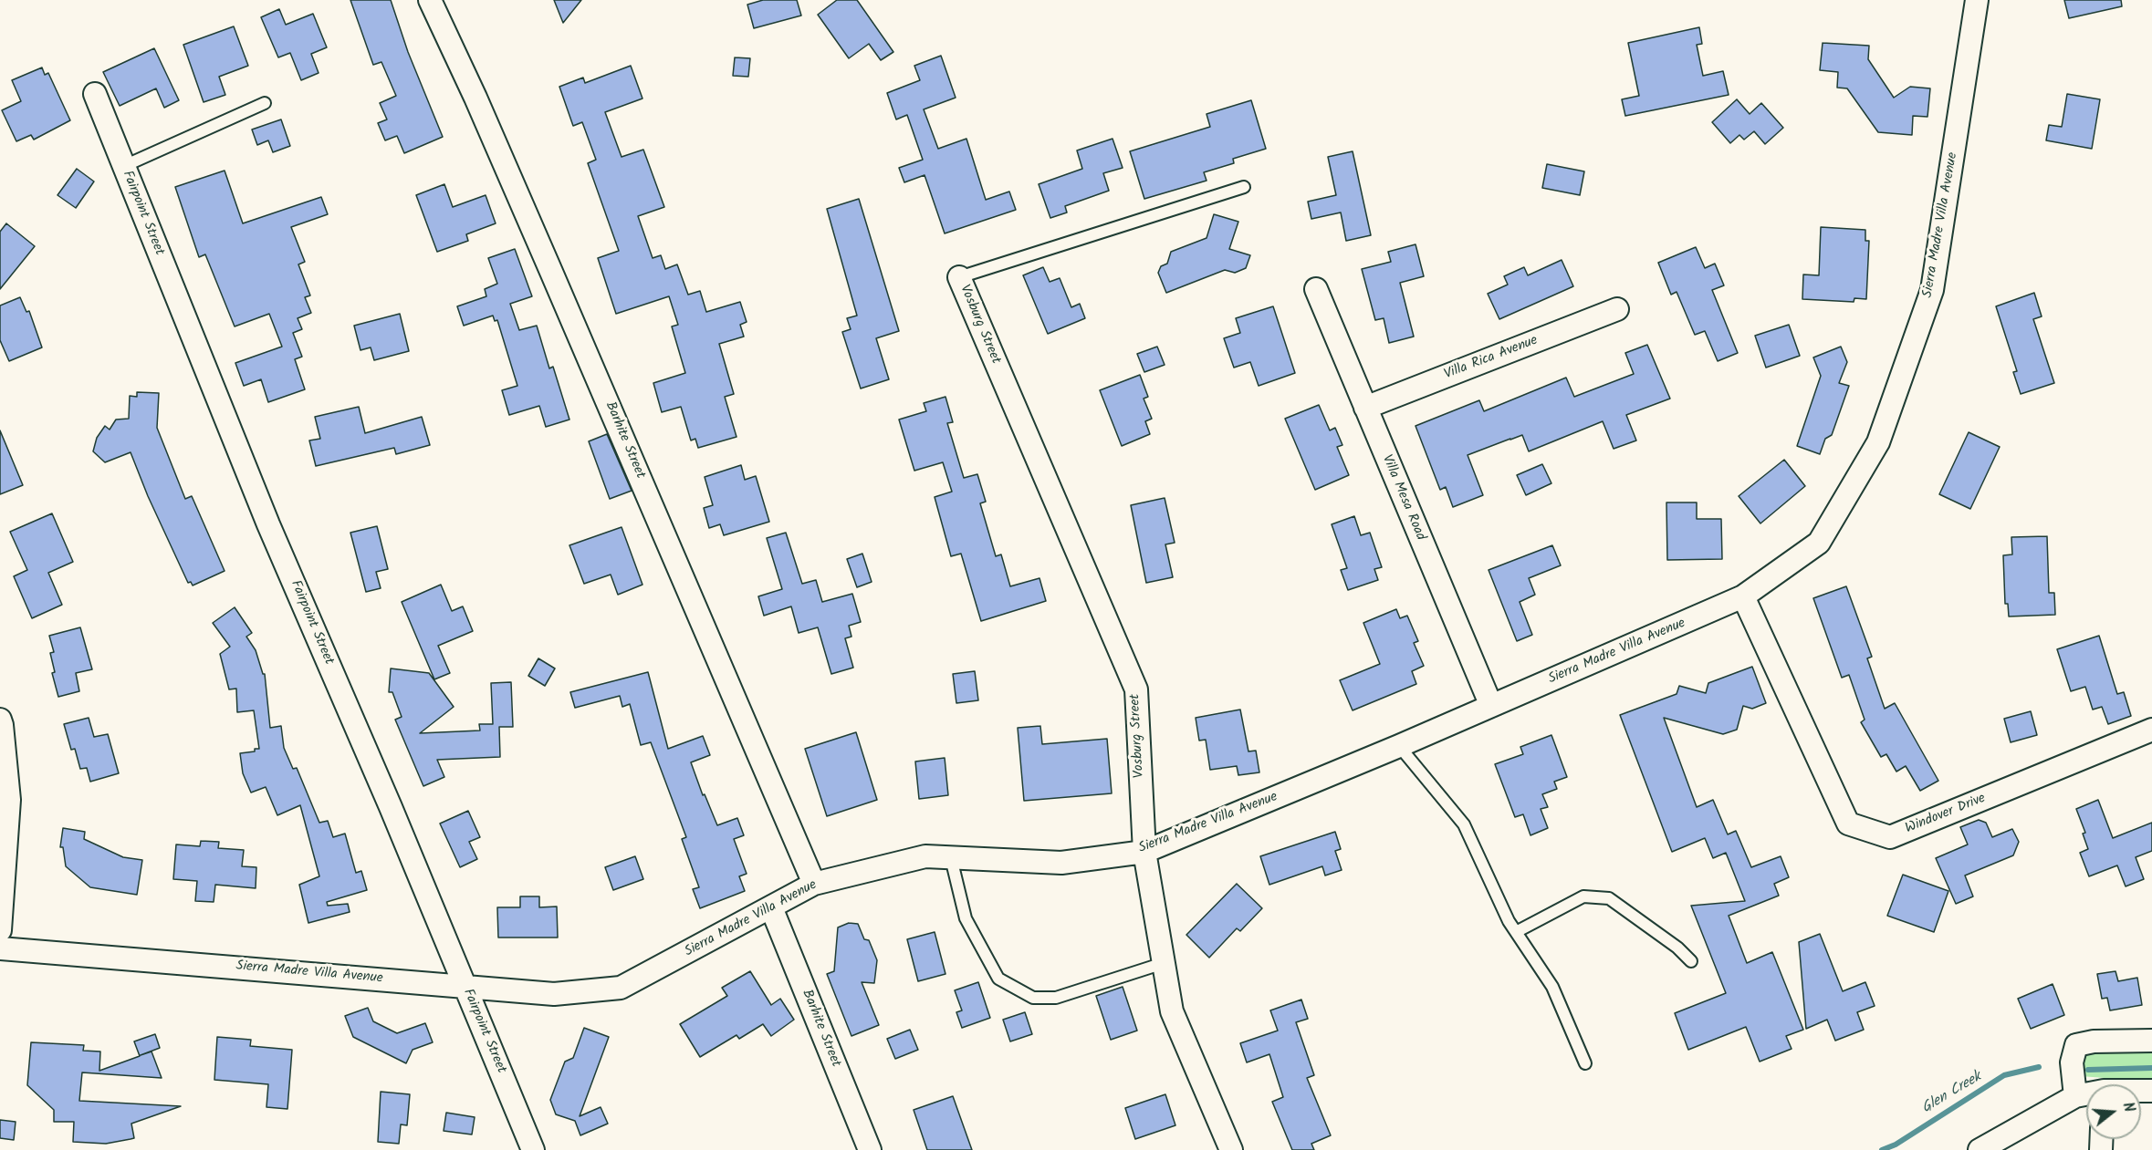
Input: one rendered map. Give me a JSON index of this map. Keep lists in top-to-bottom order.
{
  "streets": {
    "street": [
      "Fairpoint Street",
      "Sierra Madre Villa Avenue",
      "Vosburg Street",
      "Villa Rica Avenue",
      "Barhite Street",
      "Villa Mesa Road",
      "Windover Drive"
    ]
  },
  "crossings": [
    ["Fairpoint Street", "Sierra Madre Villa Avenue"],
    ["Sierra Madre Villa Avenue", "Vosburg Street"],
    ["Sierra Madre Villa Avenue", "Barhite Street"],
    ["Sierra Madre Villa Avenue", "Villa Mesa Road"],
    ["Sierra Madre Villa Avenue", "Windover Drive"],
    ["Villa Rica Avenue", "Villa Mesa Road"]
  ],
  "water": ["Glen Creek"],
  "north": "right"
}
